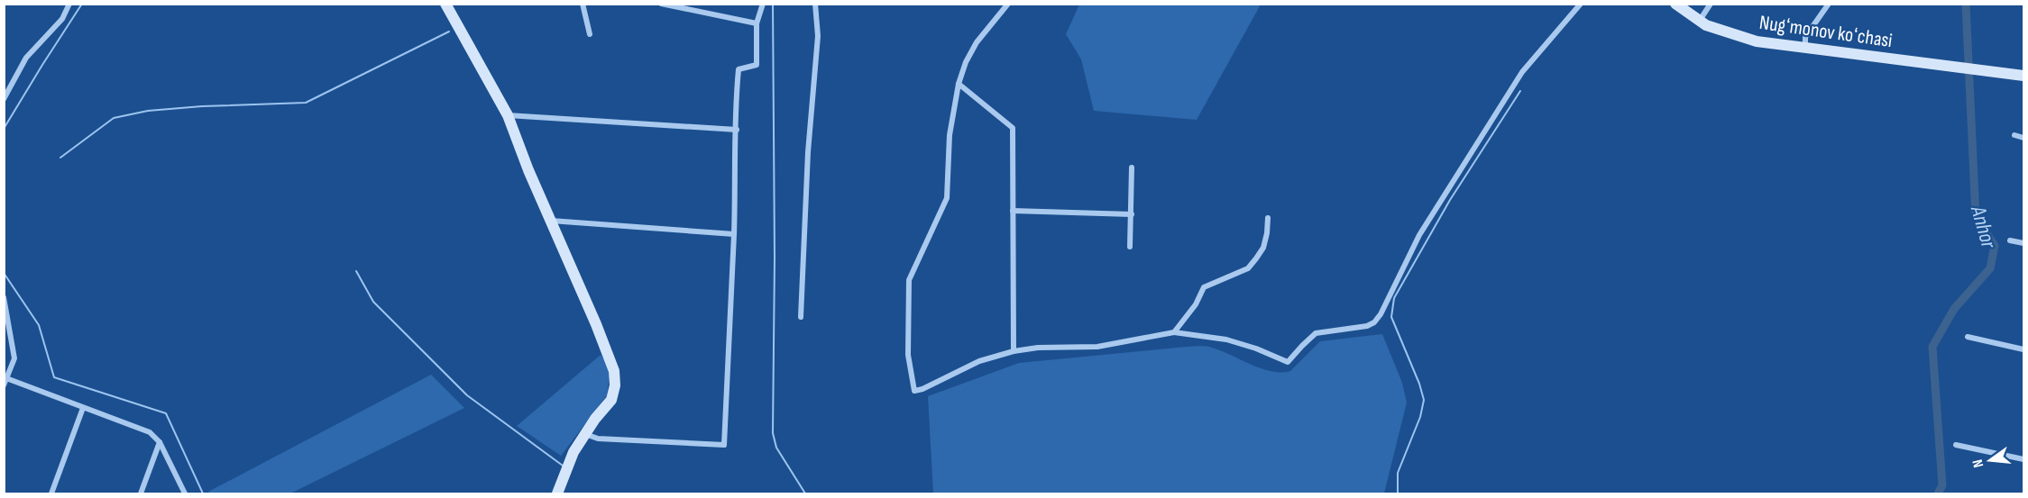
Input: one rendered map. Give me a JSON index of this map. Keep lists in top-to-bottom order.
{
  "streets": {
    "street": ["Nugʻmonov koʻchasi"]
  },
  "water": ["Anhor"],
  "north": "left"
}
